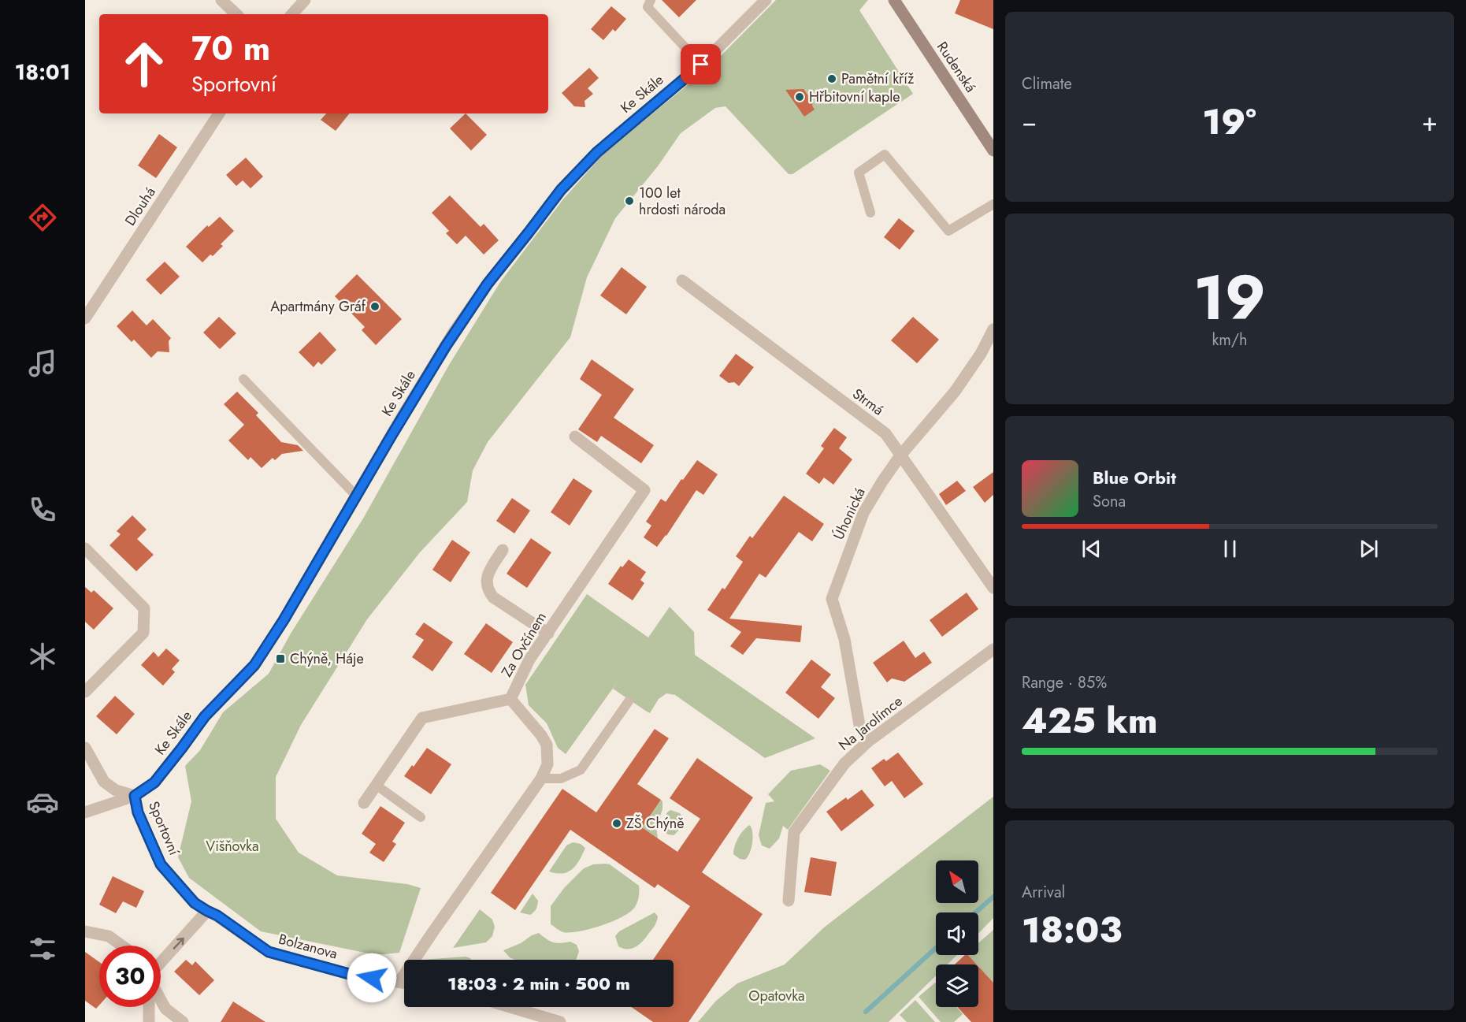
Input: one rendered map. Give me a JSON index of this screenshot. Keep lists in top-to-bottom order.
{
  "streets": {
    "street": [
      "Rudenská",
      "Ke Skále",
      "Dlouhá",
      "Strmá",
      "Úhonická",
      "Za Ovčínem",
      "Na Jarolímce",
      "Sportovní",
      "Bolzanova"
    ]
  },
  "crossings": [
    ["Ke Skále", "Sportovní"],
    ["Strmá", "Úhonická"],
    ["Úhonická", "Na Jarolímce"],
    ["Za Ovčínem", "Bolzanova"],
    ["Sportovní", "Bolzanova"]
  ],
  "parks": ["Višňovka", "Opatovka"],
  "places": {
    "other": [
      "Pamětní kříž",
      "Hřbitovní kaple",
      "100 let hrdosti národa",
      "Apartmány Gráf",
      "ZŠ Chýně"
    ],
    "transit": ["Chýně, Háje"]
  },
  "north": "top left",
  "page": {
    "tabs": "18:01",
    "tile": [
      "Climate",
      ["19", "km/h"],
      ["Range · 85%", "425 km"],
      ["Arrival", "18:03"]
    ],
    "turn": ["70 m", "Sportovní"],
    "heat": ["−", "19°", "+"],
    "song": ["Blue Orbit", "Sona"],
    "limit": "30",
    "trip": "18:03 · 2 min · 500 m"
  }
}
